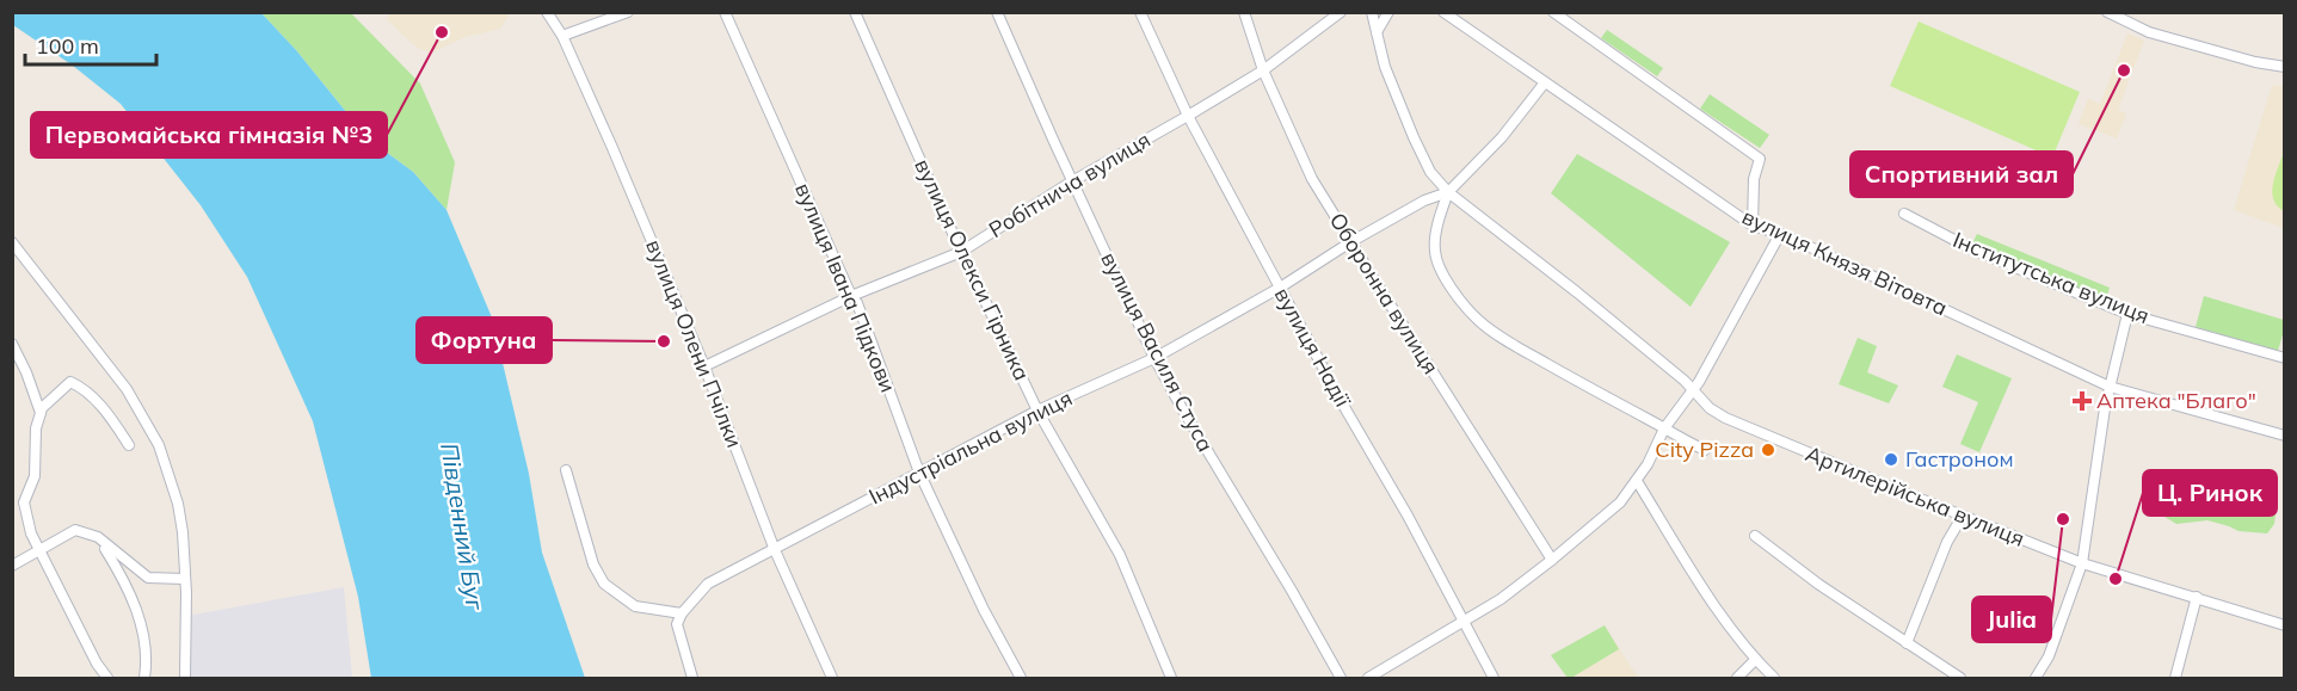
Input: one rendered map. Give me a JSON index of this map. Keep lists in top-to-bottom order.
{
  "streets": {
    "street": [
      "Робітнича вулиця",
      "вулиця Князя Вітовта",
      "вулиця Олекси Гірника",
      "Інститутська вулиця",
      "вулиця Івана Підкови",
      "Оборонна вулиця",
      "вулиця Олени Пчілки",
      "вулиця Надії",
      "вулиця Василя Стуса",
      "Індустріальна вулиця",
      "Артилерійська вулиця"
    ]
  },
  "crossings": [
    ["Робітнича вулиця", "вулиця Олекси Гірника"],
    ["Робітнича вулиця", "вулиця Івана Підкови"],
    ["Робітнича вулиця", "Оборонна вулиця"],
    ["Робітнича вулиця", "вулиця Олени Пчілки"],
    ["Робітнича вулиця", "вулиця Надії"],
    ["Робітнича вулиця", "вулиця Василя Стуса"],
    ["вулиця Олекси Гірника", "Індустріальна вулиця"],
    ["вулиця Івана Підкови", "Індустріальна вулиця"],
    ["Оборонна вулиця", "Індустріальна вулиця"],
    ["вулиця Олени Пчілки", "Індустріальна вулиця"],
    ["вулиця Надії", "Індустріальна вулиця"],
    ["вулиця Василя Стуса", "Індустріальна вулиця"],
    ["Індустріальна вулиця", "Артилерійська вулиця"]
  ],
  "water": ["Південний Буг"],
  "places": {
    "other": [
      "Первомайська гімназія №3",
      "Спортивний зал",
      "Фортуна",
      "City Pizza",
      "Гастроном",
      "Julia",
      "Ц. Ринок"
    ],
    "health": ["Аптека \"Благо\""]
  },
  "scale_bar": "100 m"
}
